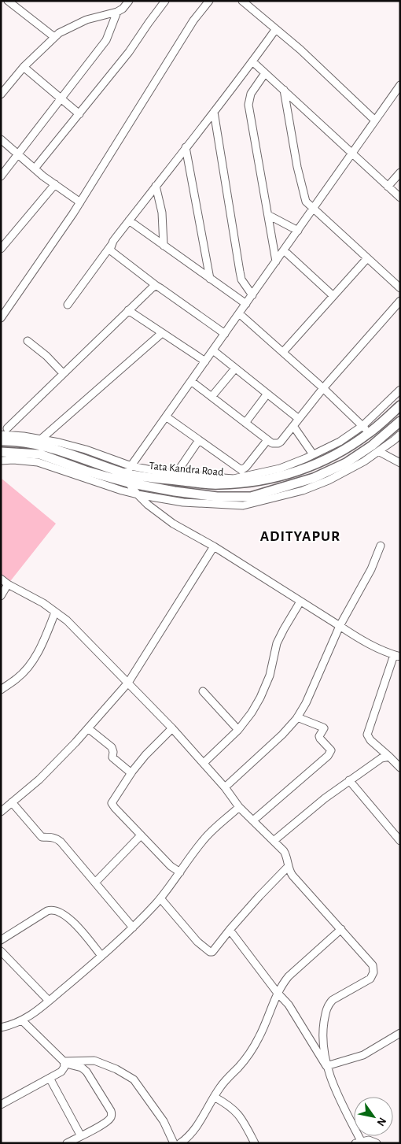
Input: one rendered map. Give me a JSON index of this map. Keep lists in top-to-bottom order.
{
  "streets": {
    "main road": ["Tata Kandra Road"]
  },
  "districts": ["ADITYAPUR"],
  "north": "bottom right"
}
